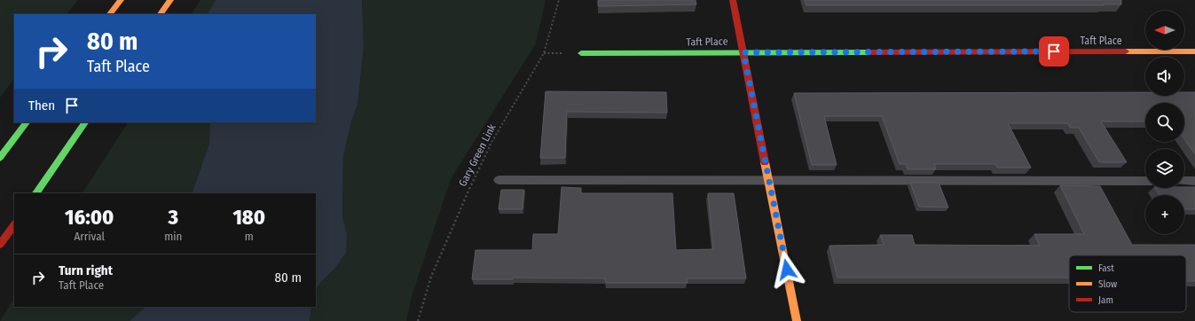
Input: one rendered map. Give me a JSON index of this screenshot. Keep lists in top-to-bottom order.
{
  "streets": {
    "main road": ["Taft Place"],
    "path": ["Gary Green Link"]
  },
  "legend": ["Fast", "Slow", "Jam"],
  "north": "left",
  "page": {
    "map_buttons": "+",
    "turn": ["80 m", "Taft Place"],
    "then": "Then",
    "eta": [
      "16:00",
      "Arrival",
      "3",
      "min",
      "180",
      "m"
    ],
    "list": [
      {
        "name": "Turn right",
        "note": "Taft Place",
        "value": "80 m"
      }
    ]
  }
}
